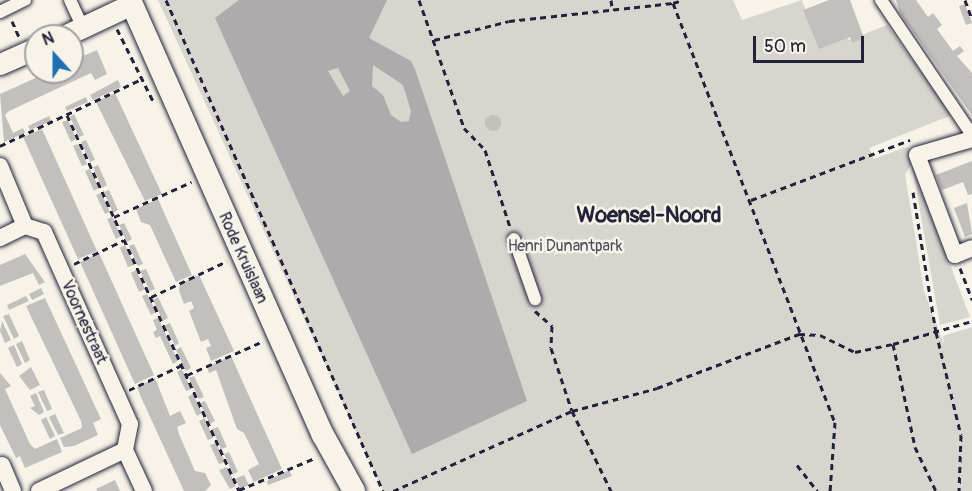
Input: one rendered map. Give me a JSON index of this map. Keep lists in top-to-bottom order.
{
  "streets": {
    "main road": ["Rode Kruislaan"],
    "street": ["Voornestraat"]
  },
  "districts": ["Woensel-Noord"],
  "parks": ["Henri Dunantpark"],
  "scale_bar": "50 m",
  "north": "top"
}
